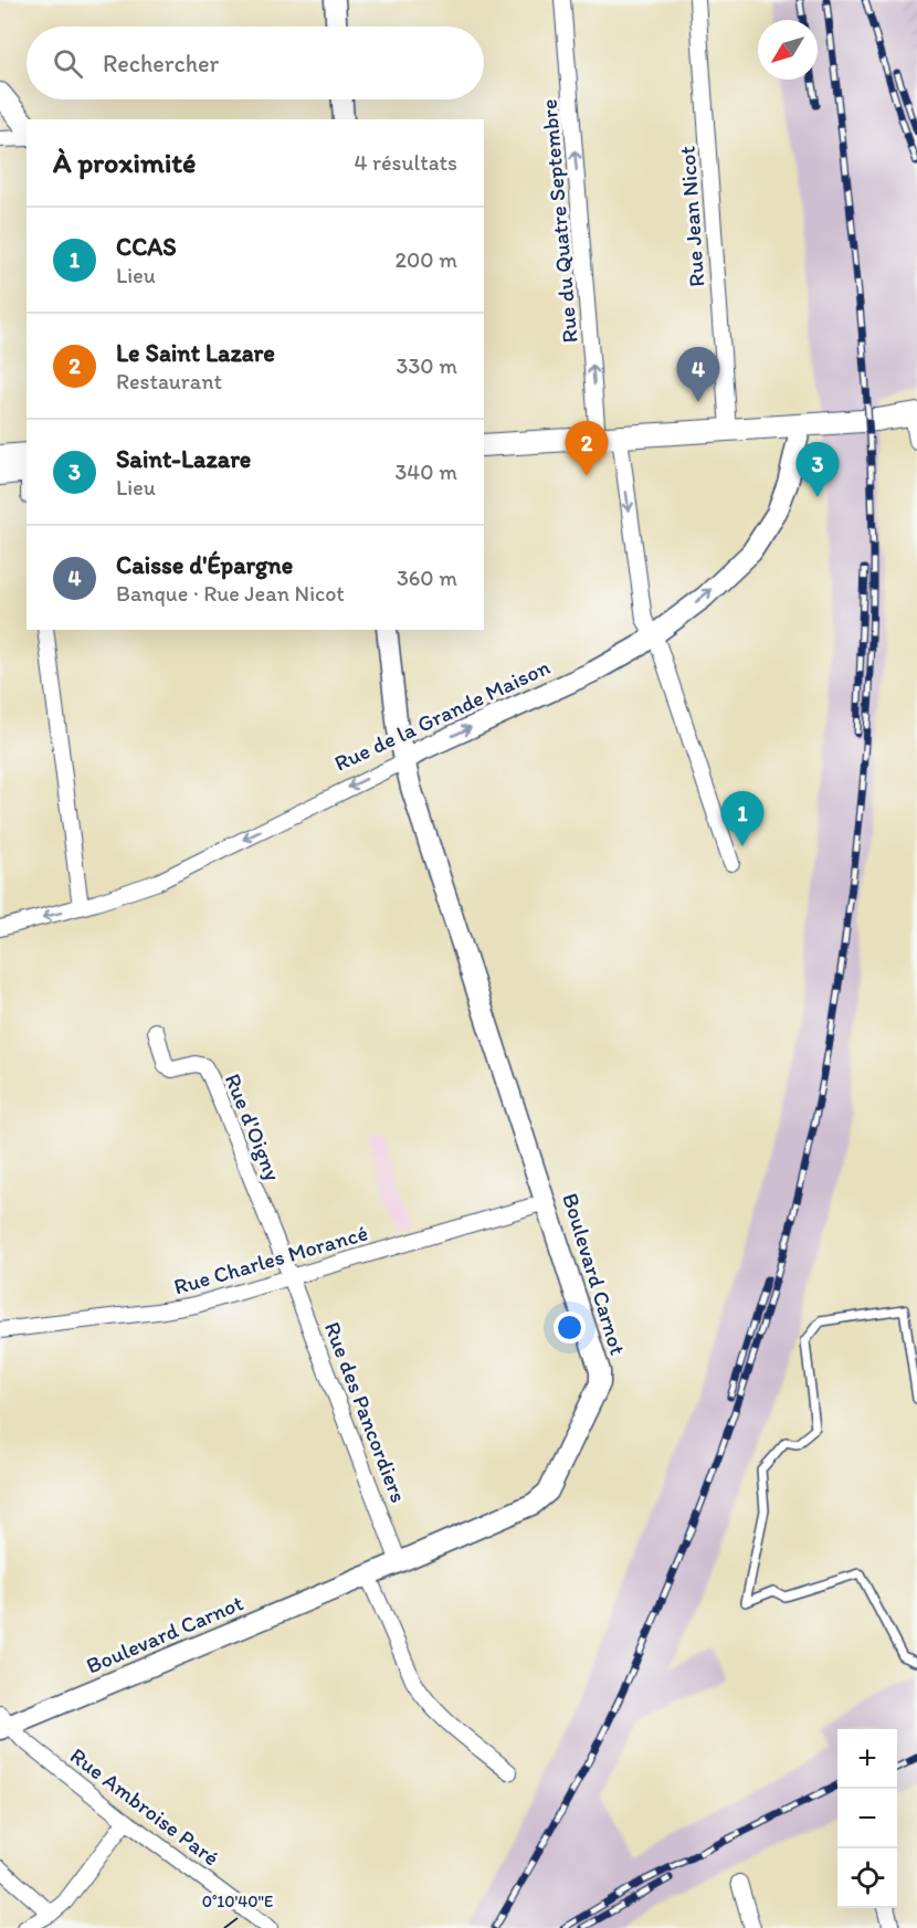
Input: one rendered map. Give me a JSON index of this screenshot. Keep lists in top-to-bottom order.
{
  "streets": {
    "street": [
      "Rue Jean Nicot",
      "Rue du Quatre Septembre",
      "Rue de la Grande Maison",
      "Rue d'Oigny",
      "Rue Charles Morancé",
      "Boulevard Carnot",
      "Rue des Pancordiers",
      "Rue Ambroise Paré"
    ]
  },
  "crossings": [
    ["Rue de la Grande Maison", "Boulevard Carnot"],
    ["Rue d'Oigny", "Rue Charles Morancé"],
    ["Rue d'Oigny", "Rue des Pancordiers"],
    ["Rue Charles Morancé", "Boulevard Carnot"],
    ["Rue Charles Morancé", "Rue des Pancordiers"],
    ["Boulevard Carnot", "Rue des Pancordiers"],
    ["Boulevard Carnot", "Rue Ambroise Paré"]
  ],
  "one_way": ["Rue du Quatre Septembre"],
  "north": "bottom left",
  "page": {
    "search": "Rechercher",
    "heading": ["À proximité", "4 résultats"],
    "list": [
      {
        "mark": "1",
        "name": "CCAS",
        "note": "Lieu",
        "value": "200 m"
      },
      {
        "mark": "2",
        "name": "Le Saint Lazare",
        "note": "Restaurant",
        "value": "330 m"
      },
      {
        "mark": "3",
        "name": "Saint-Lazare",
        "note": "Lieu",
        "value": "340 m"
      },
      {
        "mark": "4",
        "name": "Caisse d'Épargne",
        "note": "Banque · Rue Jean Nicot",
        "value": "360 m"
      }
    ],
    "pins": [
      "4",
      "2",
      "3",
      "1"
    ],
    "map_buttons": ["+", "−"]
  },
  "coordinates": ["0°10'40\"E"]
}
